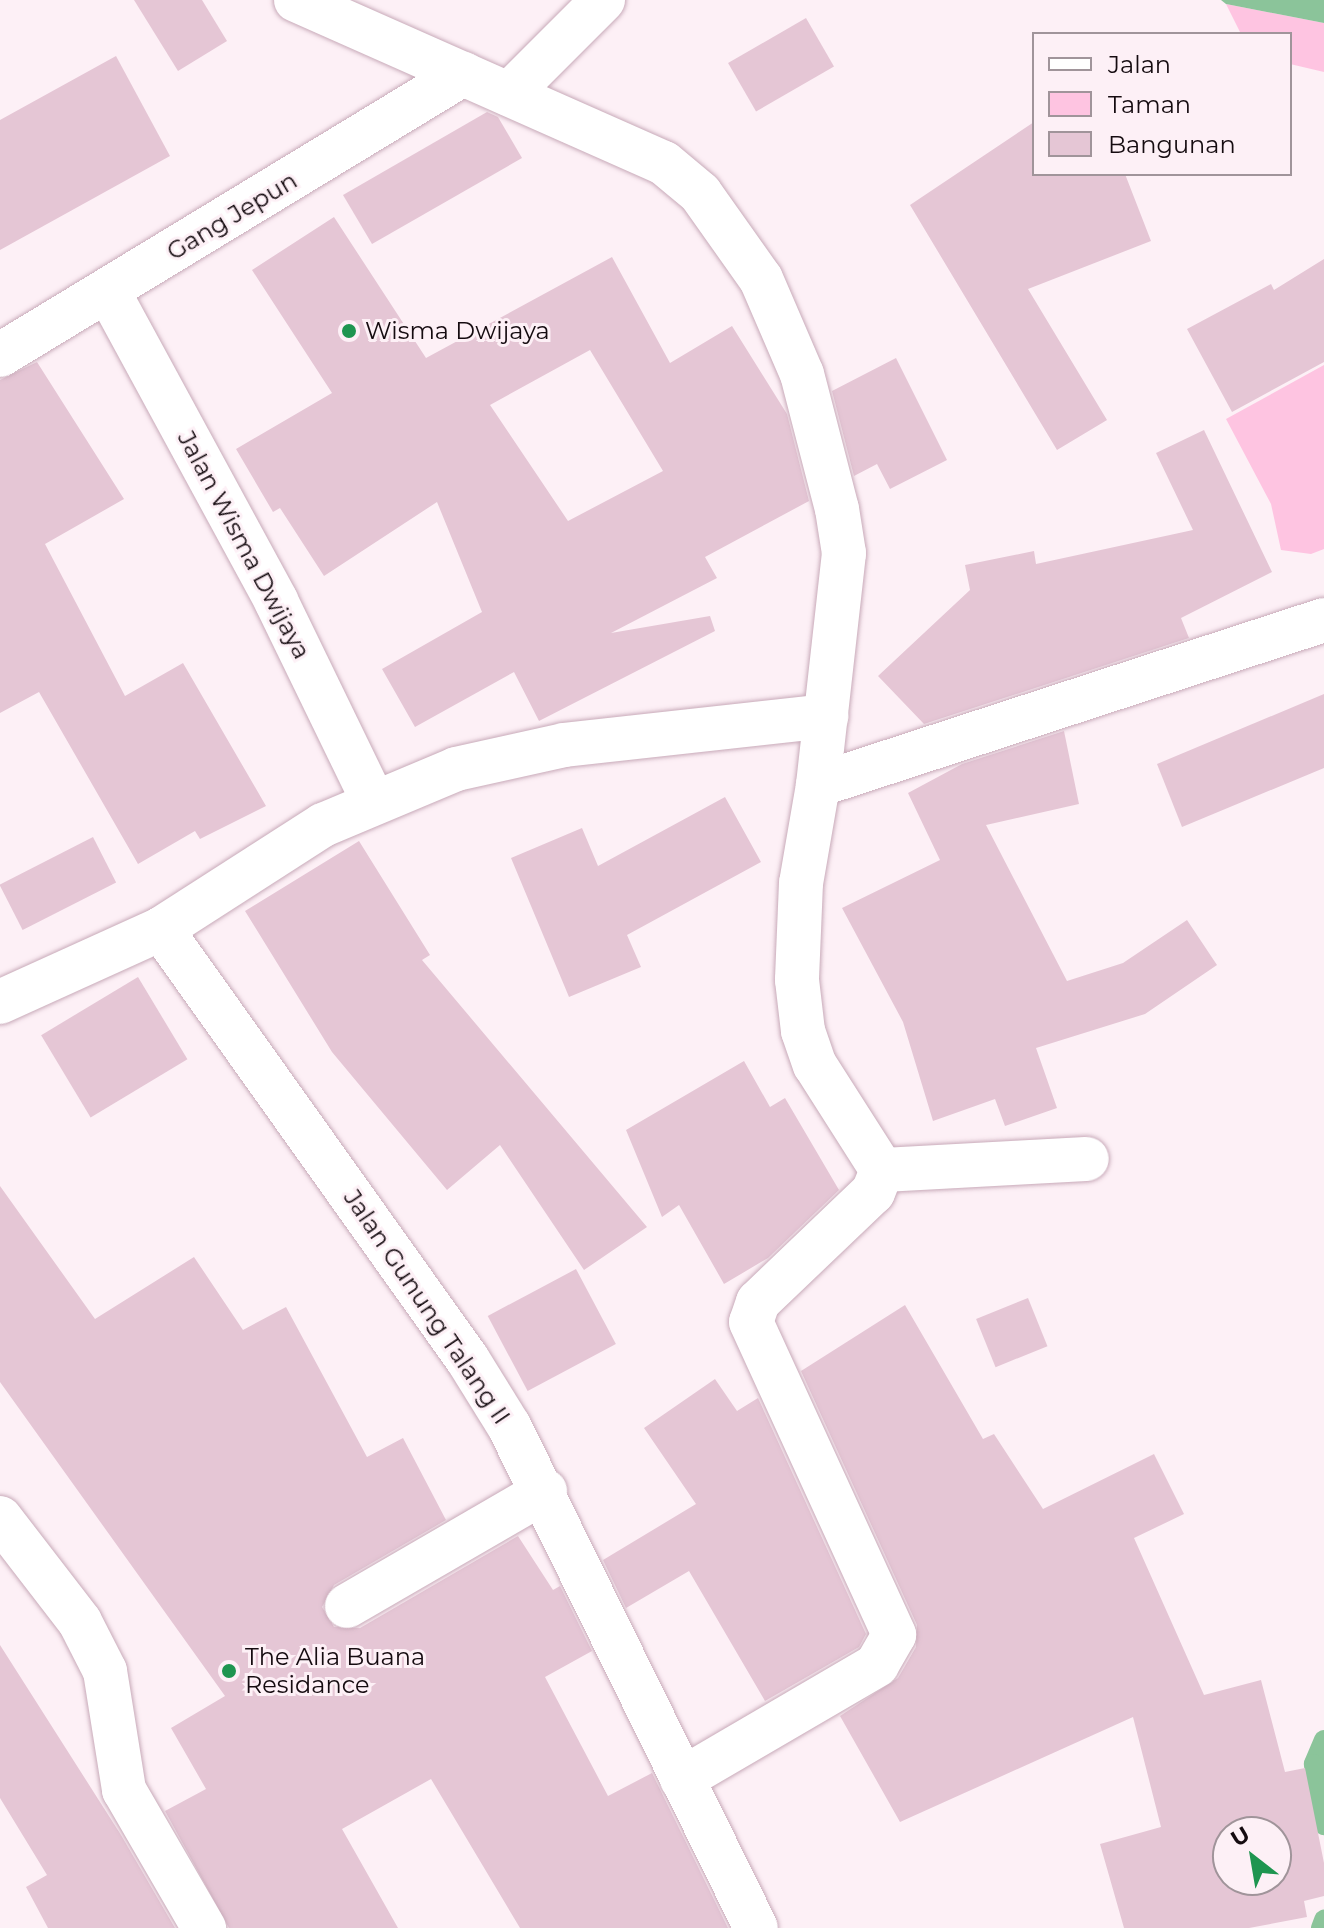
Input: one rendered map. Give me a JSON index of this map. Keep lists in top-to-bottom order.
{
  "streets": {
    "street": ["Gang Jepun", "Jalan Wisma Dwijaya", "Jalan Gunung Talang II"]
  },
  "crossings": [
    ["Gang Jepun", "Jalan Wisma Dwijaya"]
  ],
  "places": ["Wisma Dwijaya", "The Alia Buana Residance"],
  "legend": ["Jalan", "Taman", "Bangunan"],
  "north": "top left"
}
